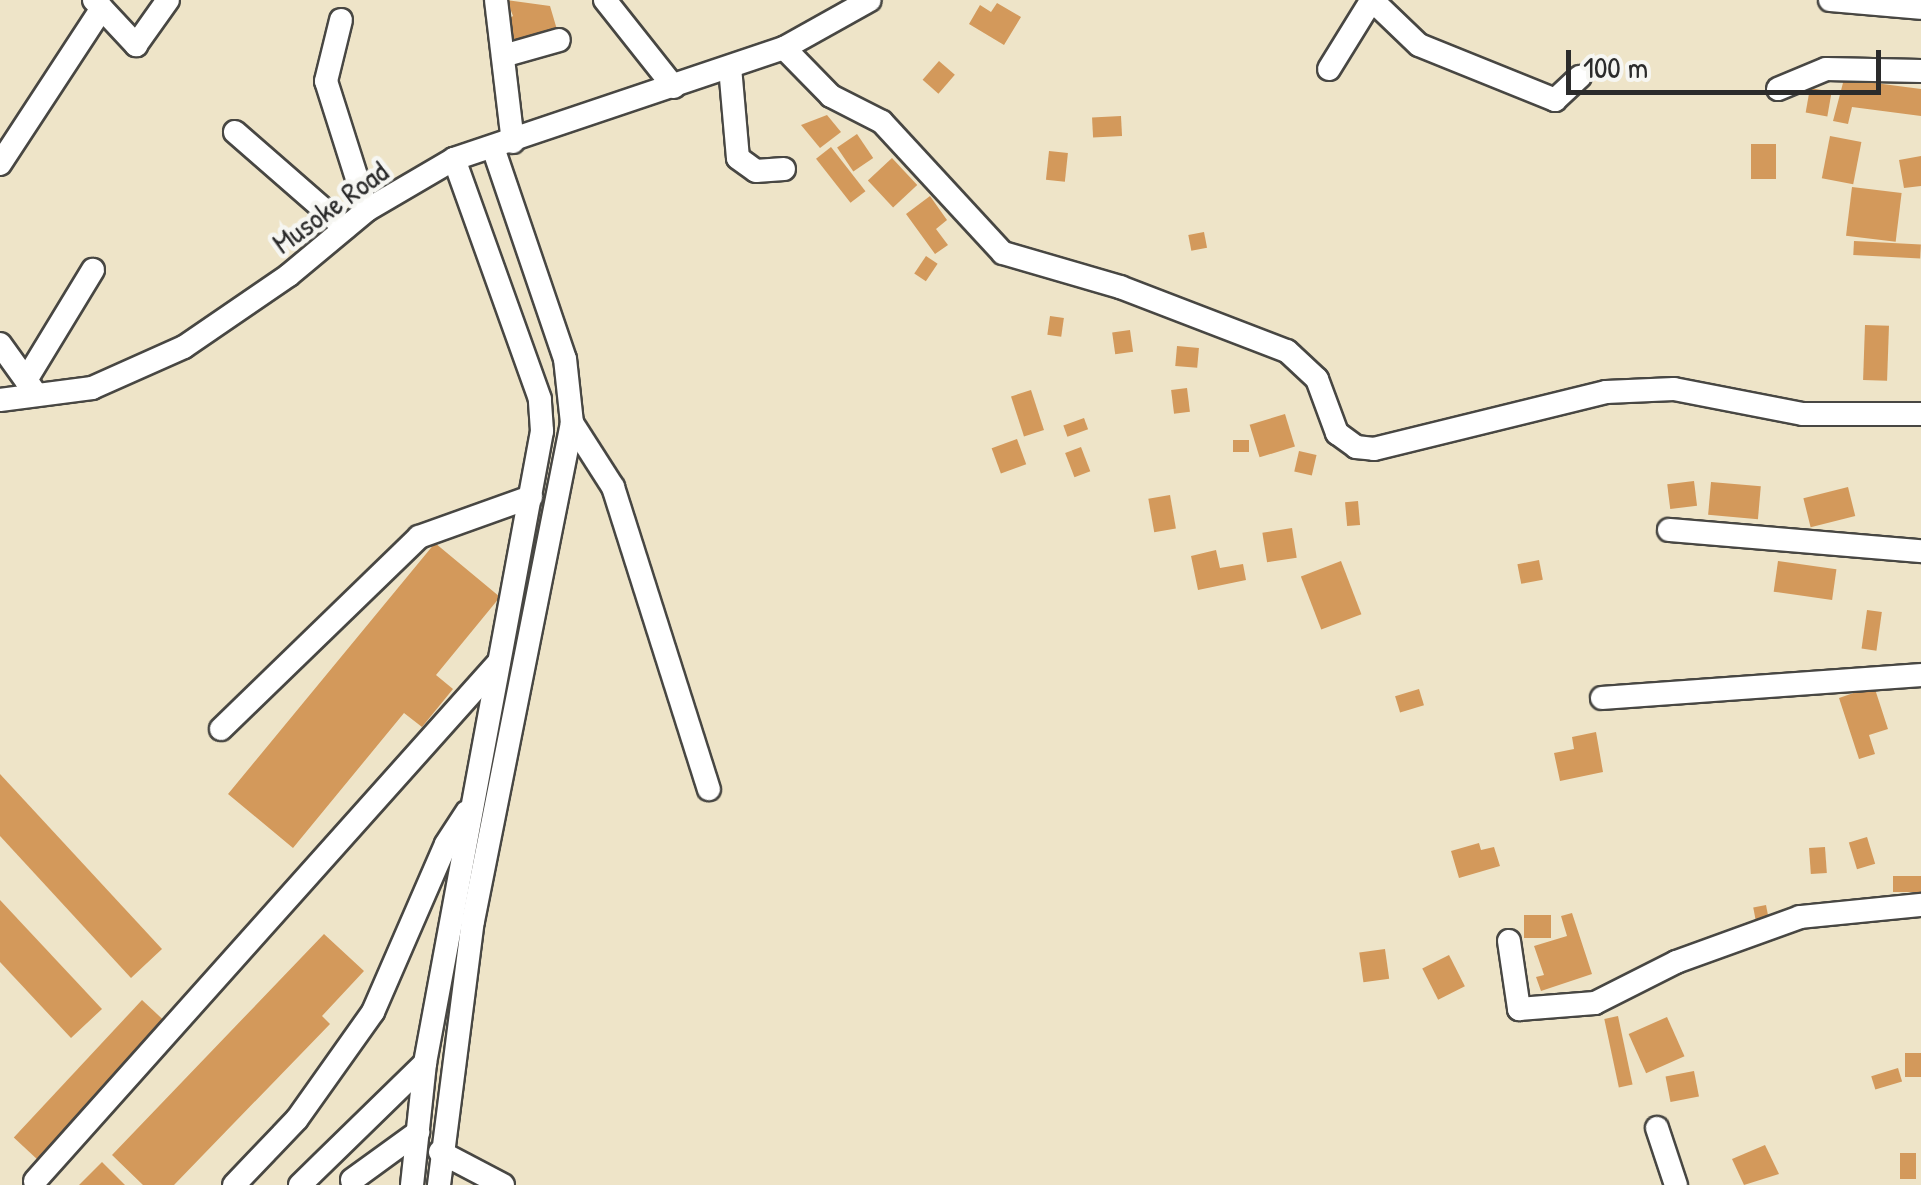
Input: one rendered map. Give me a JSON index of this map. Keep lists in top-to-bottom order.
{
  "streets": {
    "street": ["Musoke Road"]
  },
  "scale_bar": "100 m"
}
